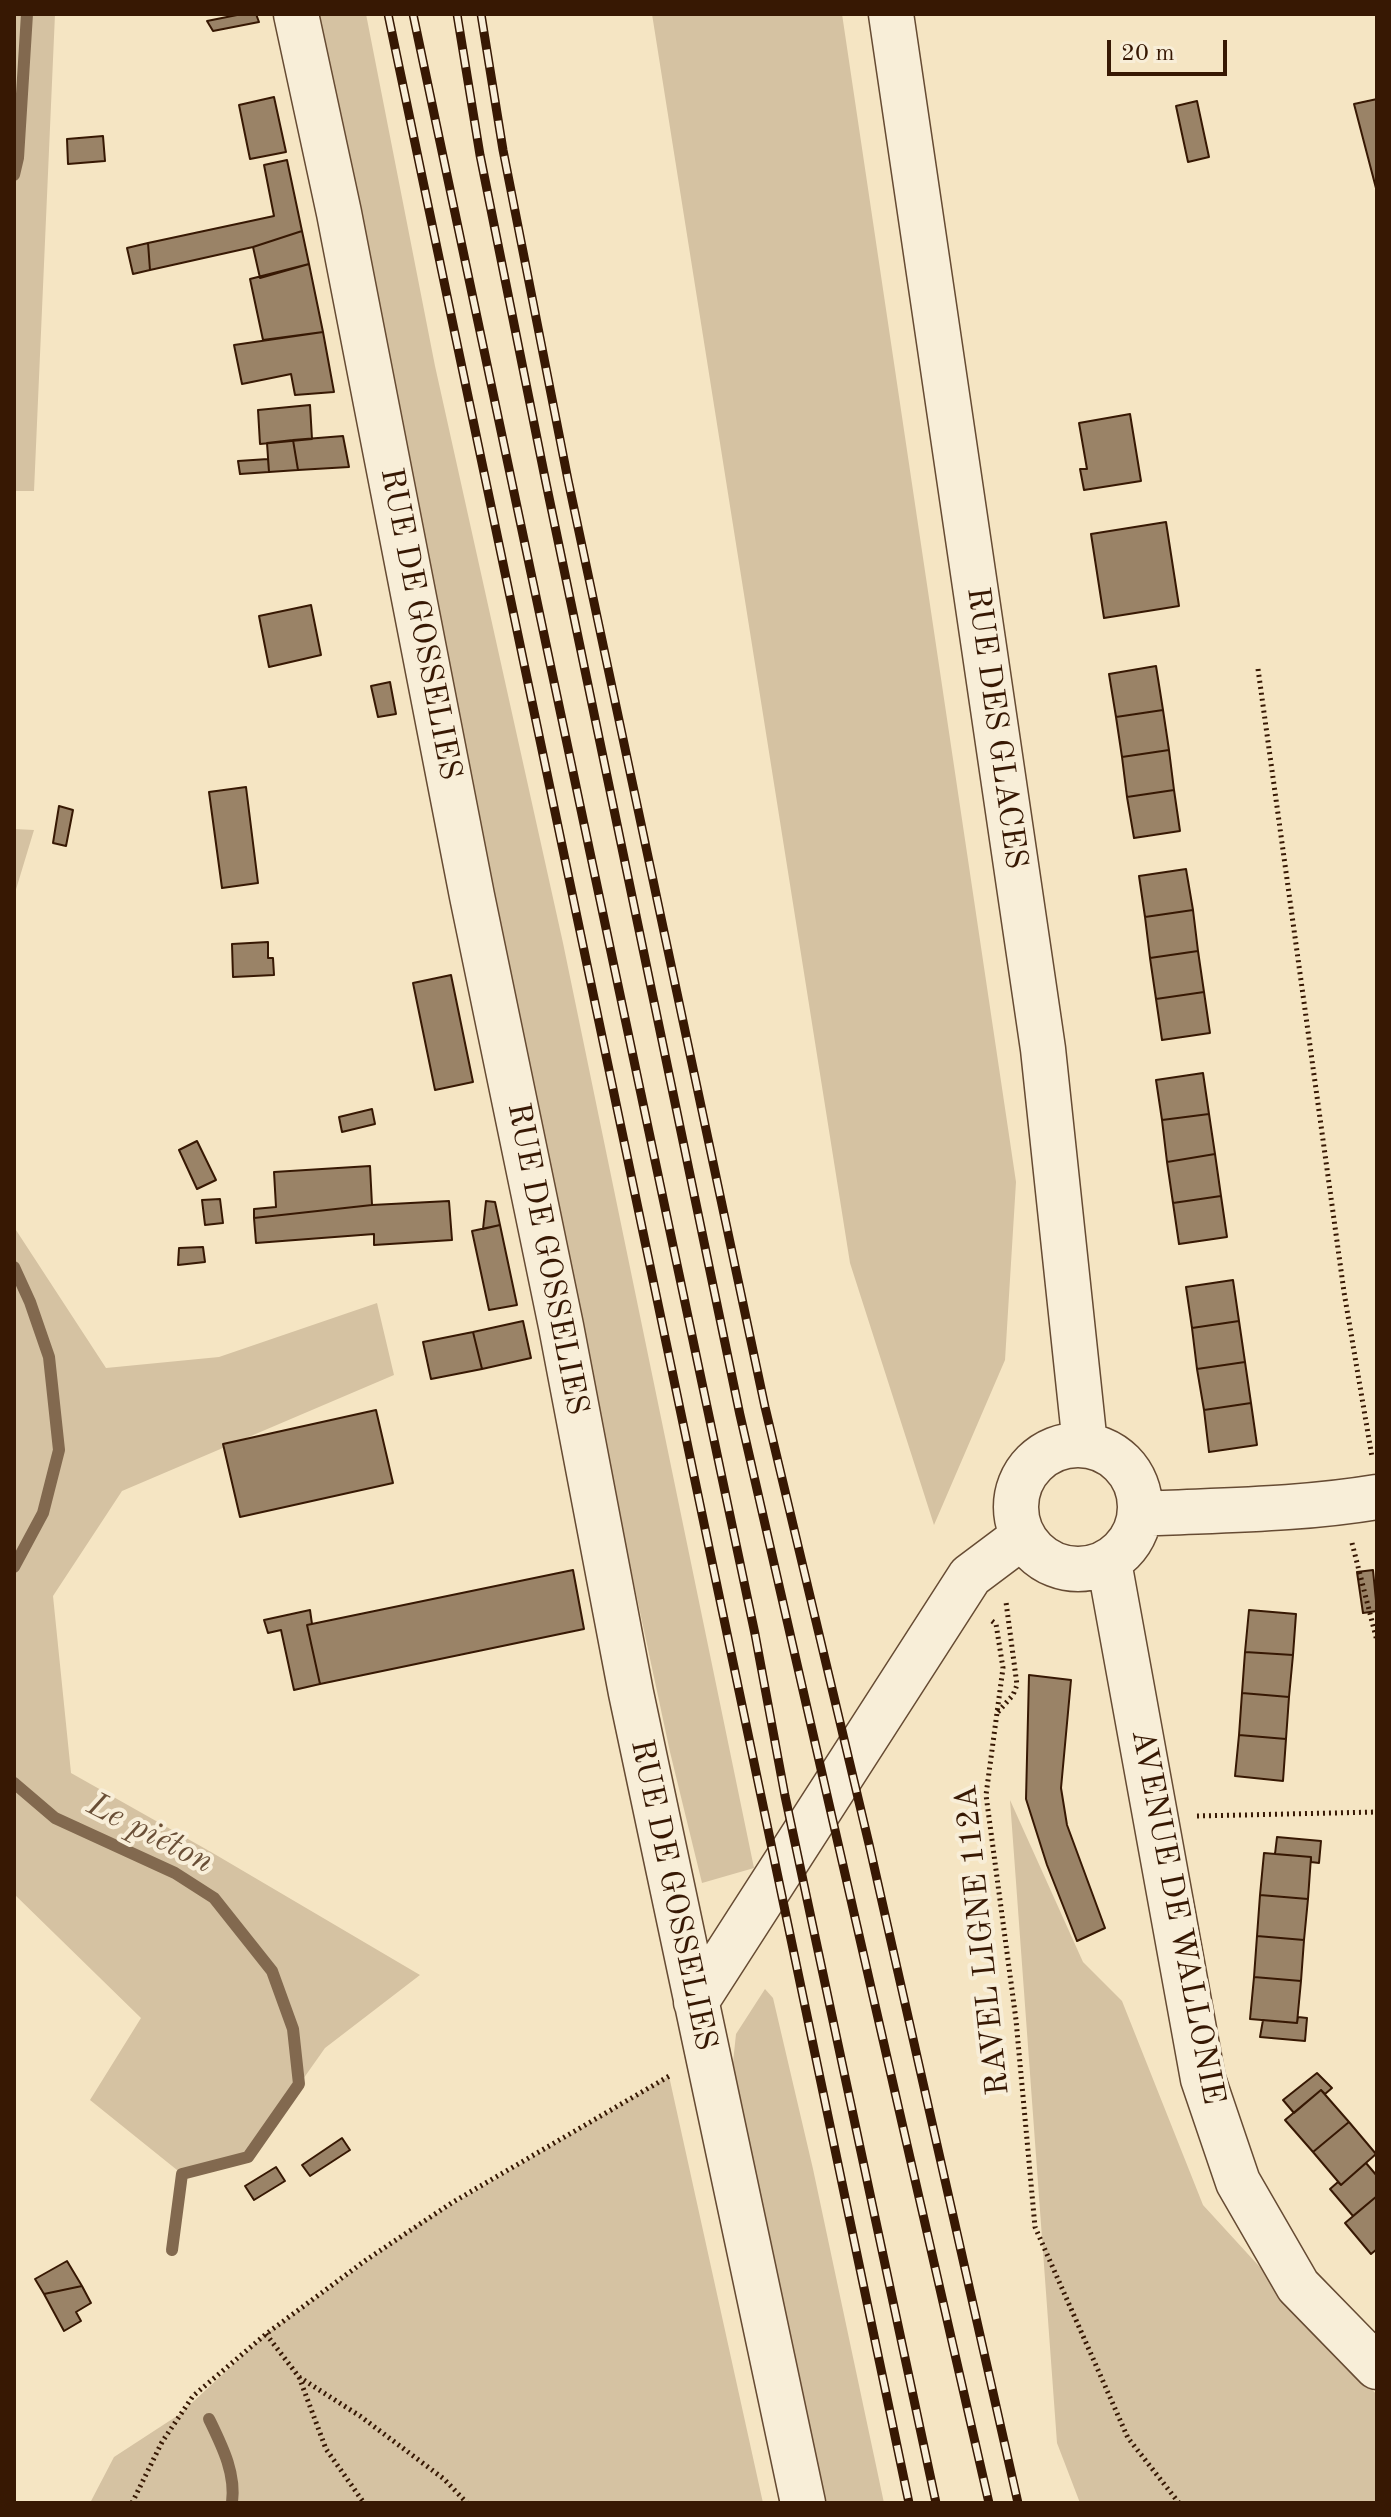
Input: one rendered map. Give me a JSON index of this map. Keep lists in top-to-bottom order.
{
  "streets": {
    "street": ["RUE DE GOSSELIES", "RUE DES GLACES", "AVENUE DE WALLONIE"],
    "path": ["RAVEL LIGNE 112A"]
  },
  "crossings": [
    ["RUE DES GLACES", "AVENUE DE WALLONIE"]
  ],
  "water": ["Le piéton"],
  "scale_bar": "20 m"
}
